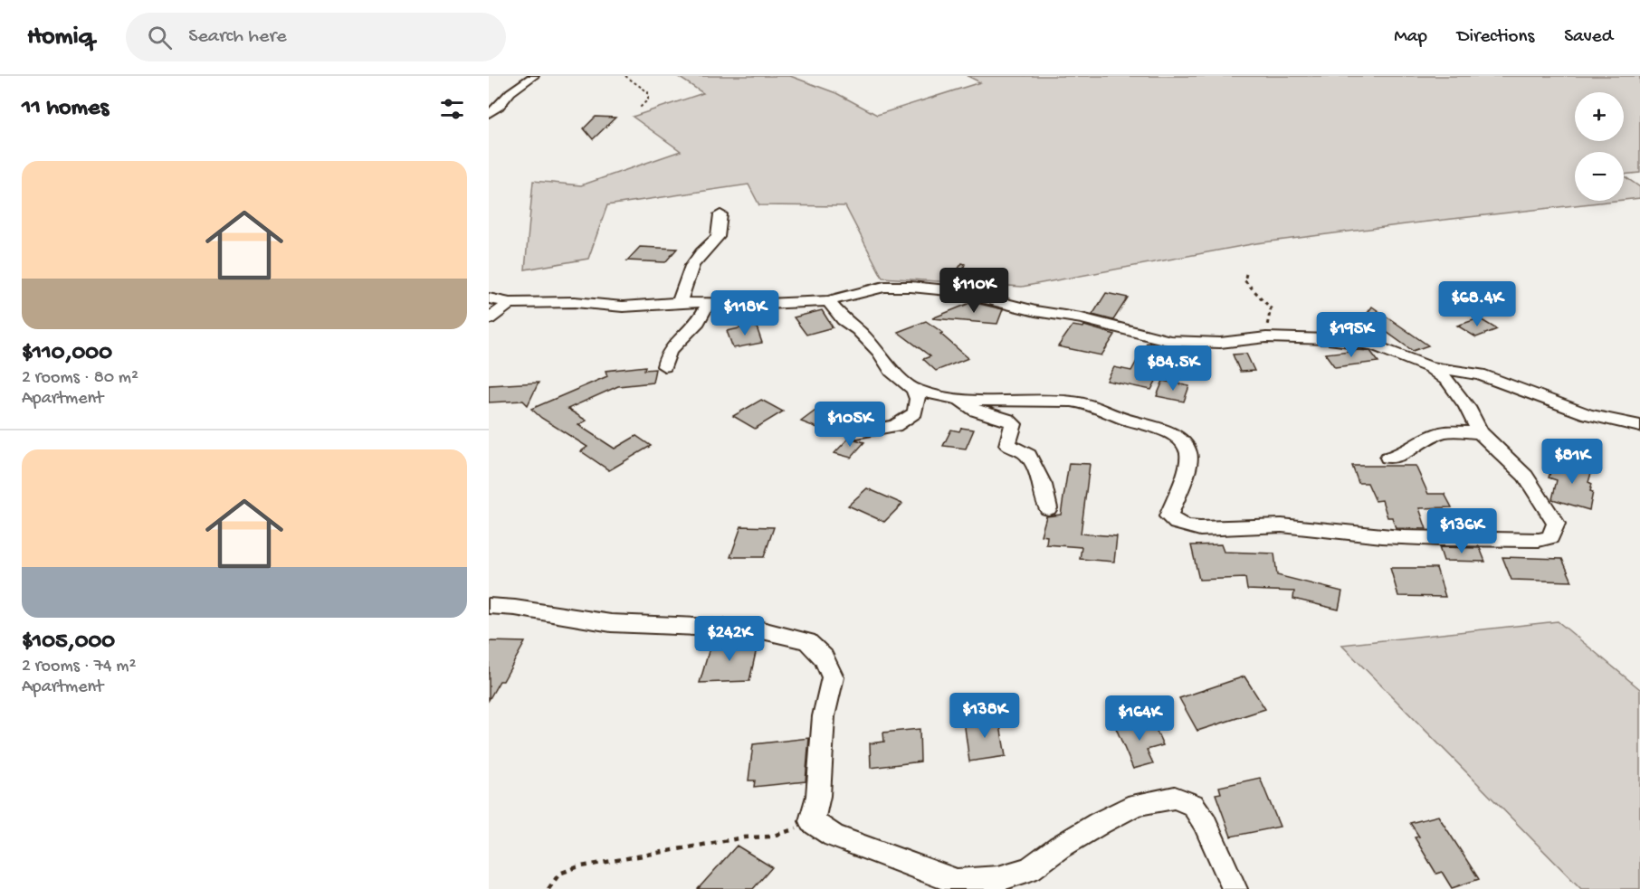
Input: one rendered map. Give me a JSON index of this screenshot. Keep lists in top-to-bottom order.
{
  "page": {
    "header": "Homiq",
    "search": "Search here",
    "nav": ["Map", "Directions", "Saved"],
    "heading": "11 homes",
    "map_buttons": ["+", "−"],
    "list": [
      {
        "name": "$110,000",
        "note": "2 rooms · 80 m² · Apartment"
      },
      {
        "name": "$105,000",
        "note": "2 rooms · 74 m² · Apartment"
      }
    ],
    "price": [
      "$110K",
      "$68.4K",
      "$118K",
      "$195K",
      "$84.5K",
      "$105K",
      "$81K",
      "$136K",
      "$242K",
      "$138K",
      "$164K"
    ]
  }
}
